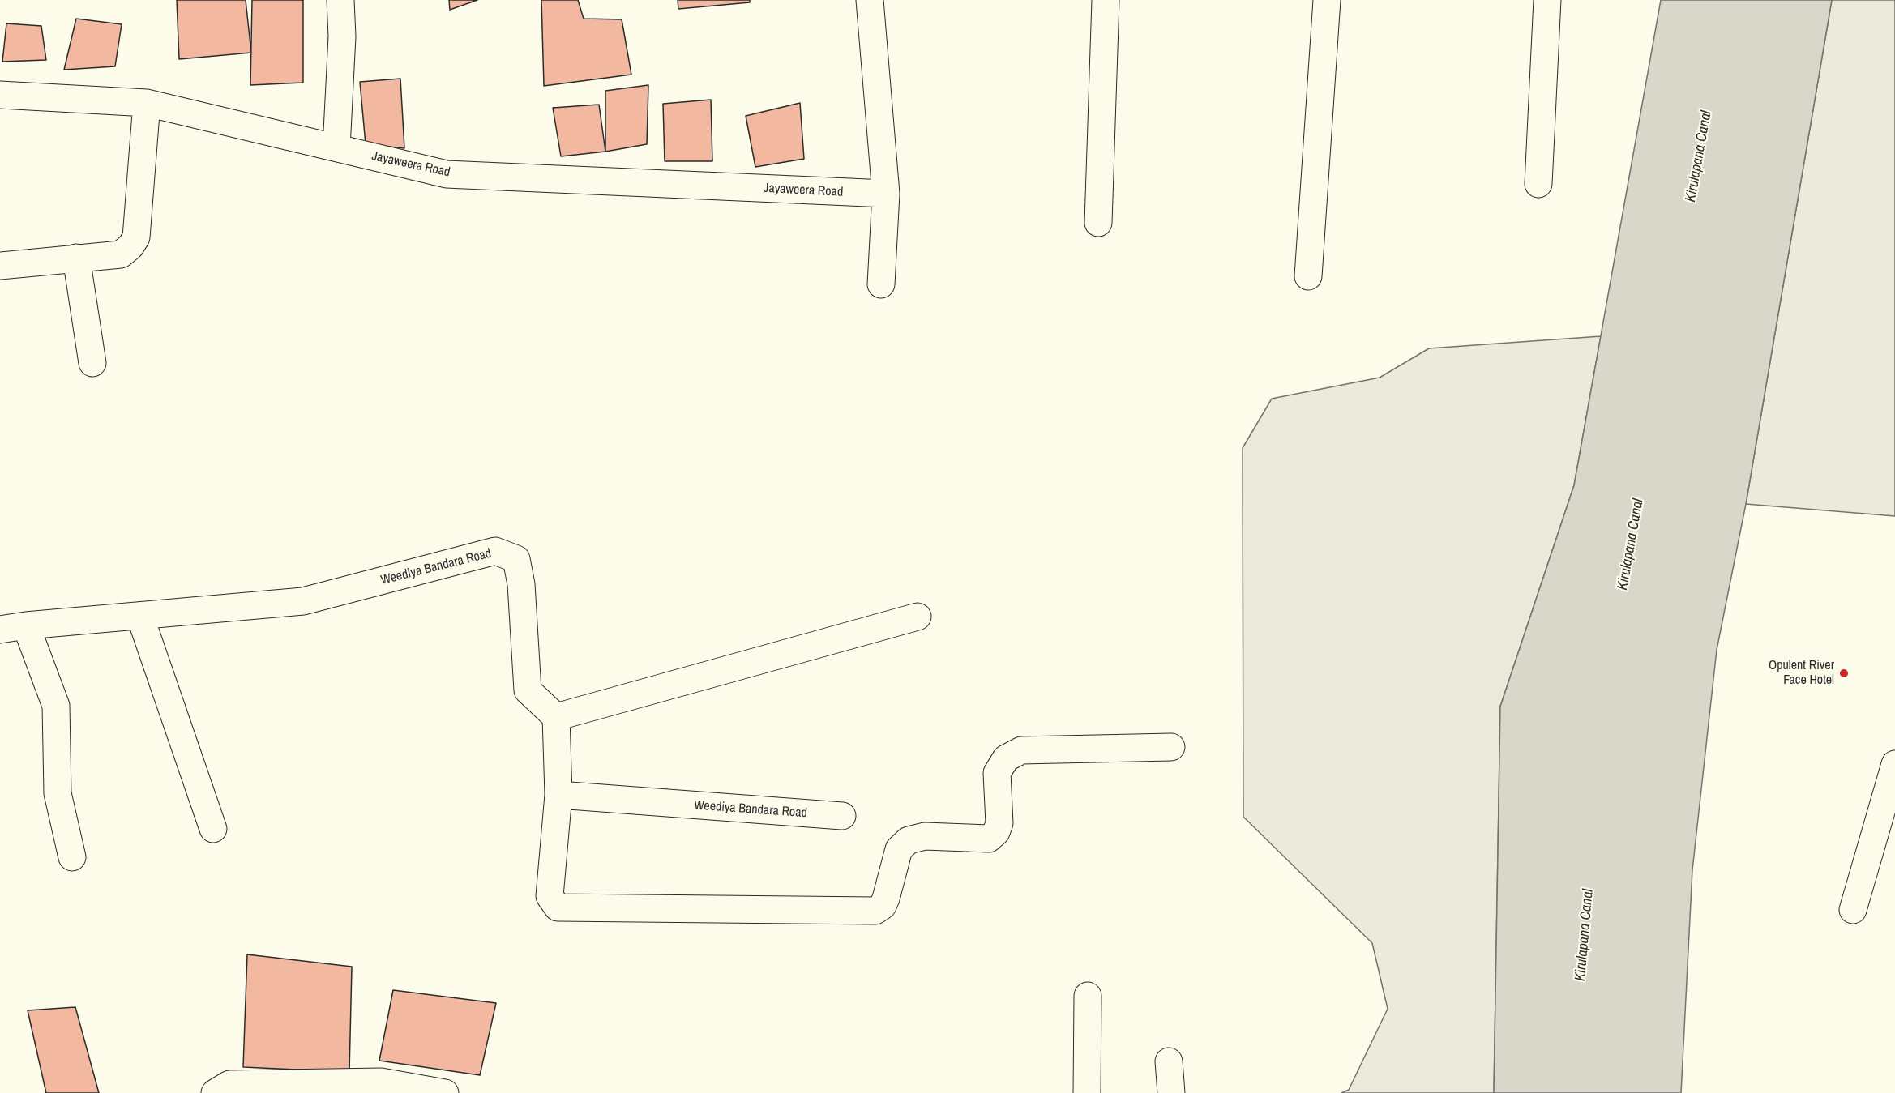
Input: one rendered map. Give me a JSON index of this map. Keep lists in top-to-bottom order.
{
  "streets": {
    "street": ["Jayaweera Road", "Weediya Bandara Road"]
  },
  "water": ["Kirulapana Canal"],
  "places": ["Opulent River Face Hotel"]
}
